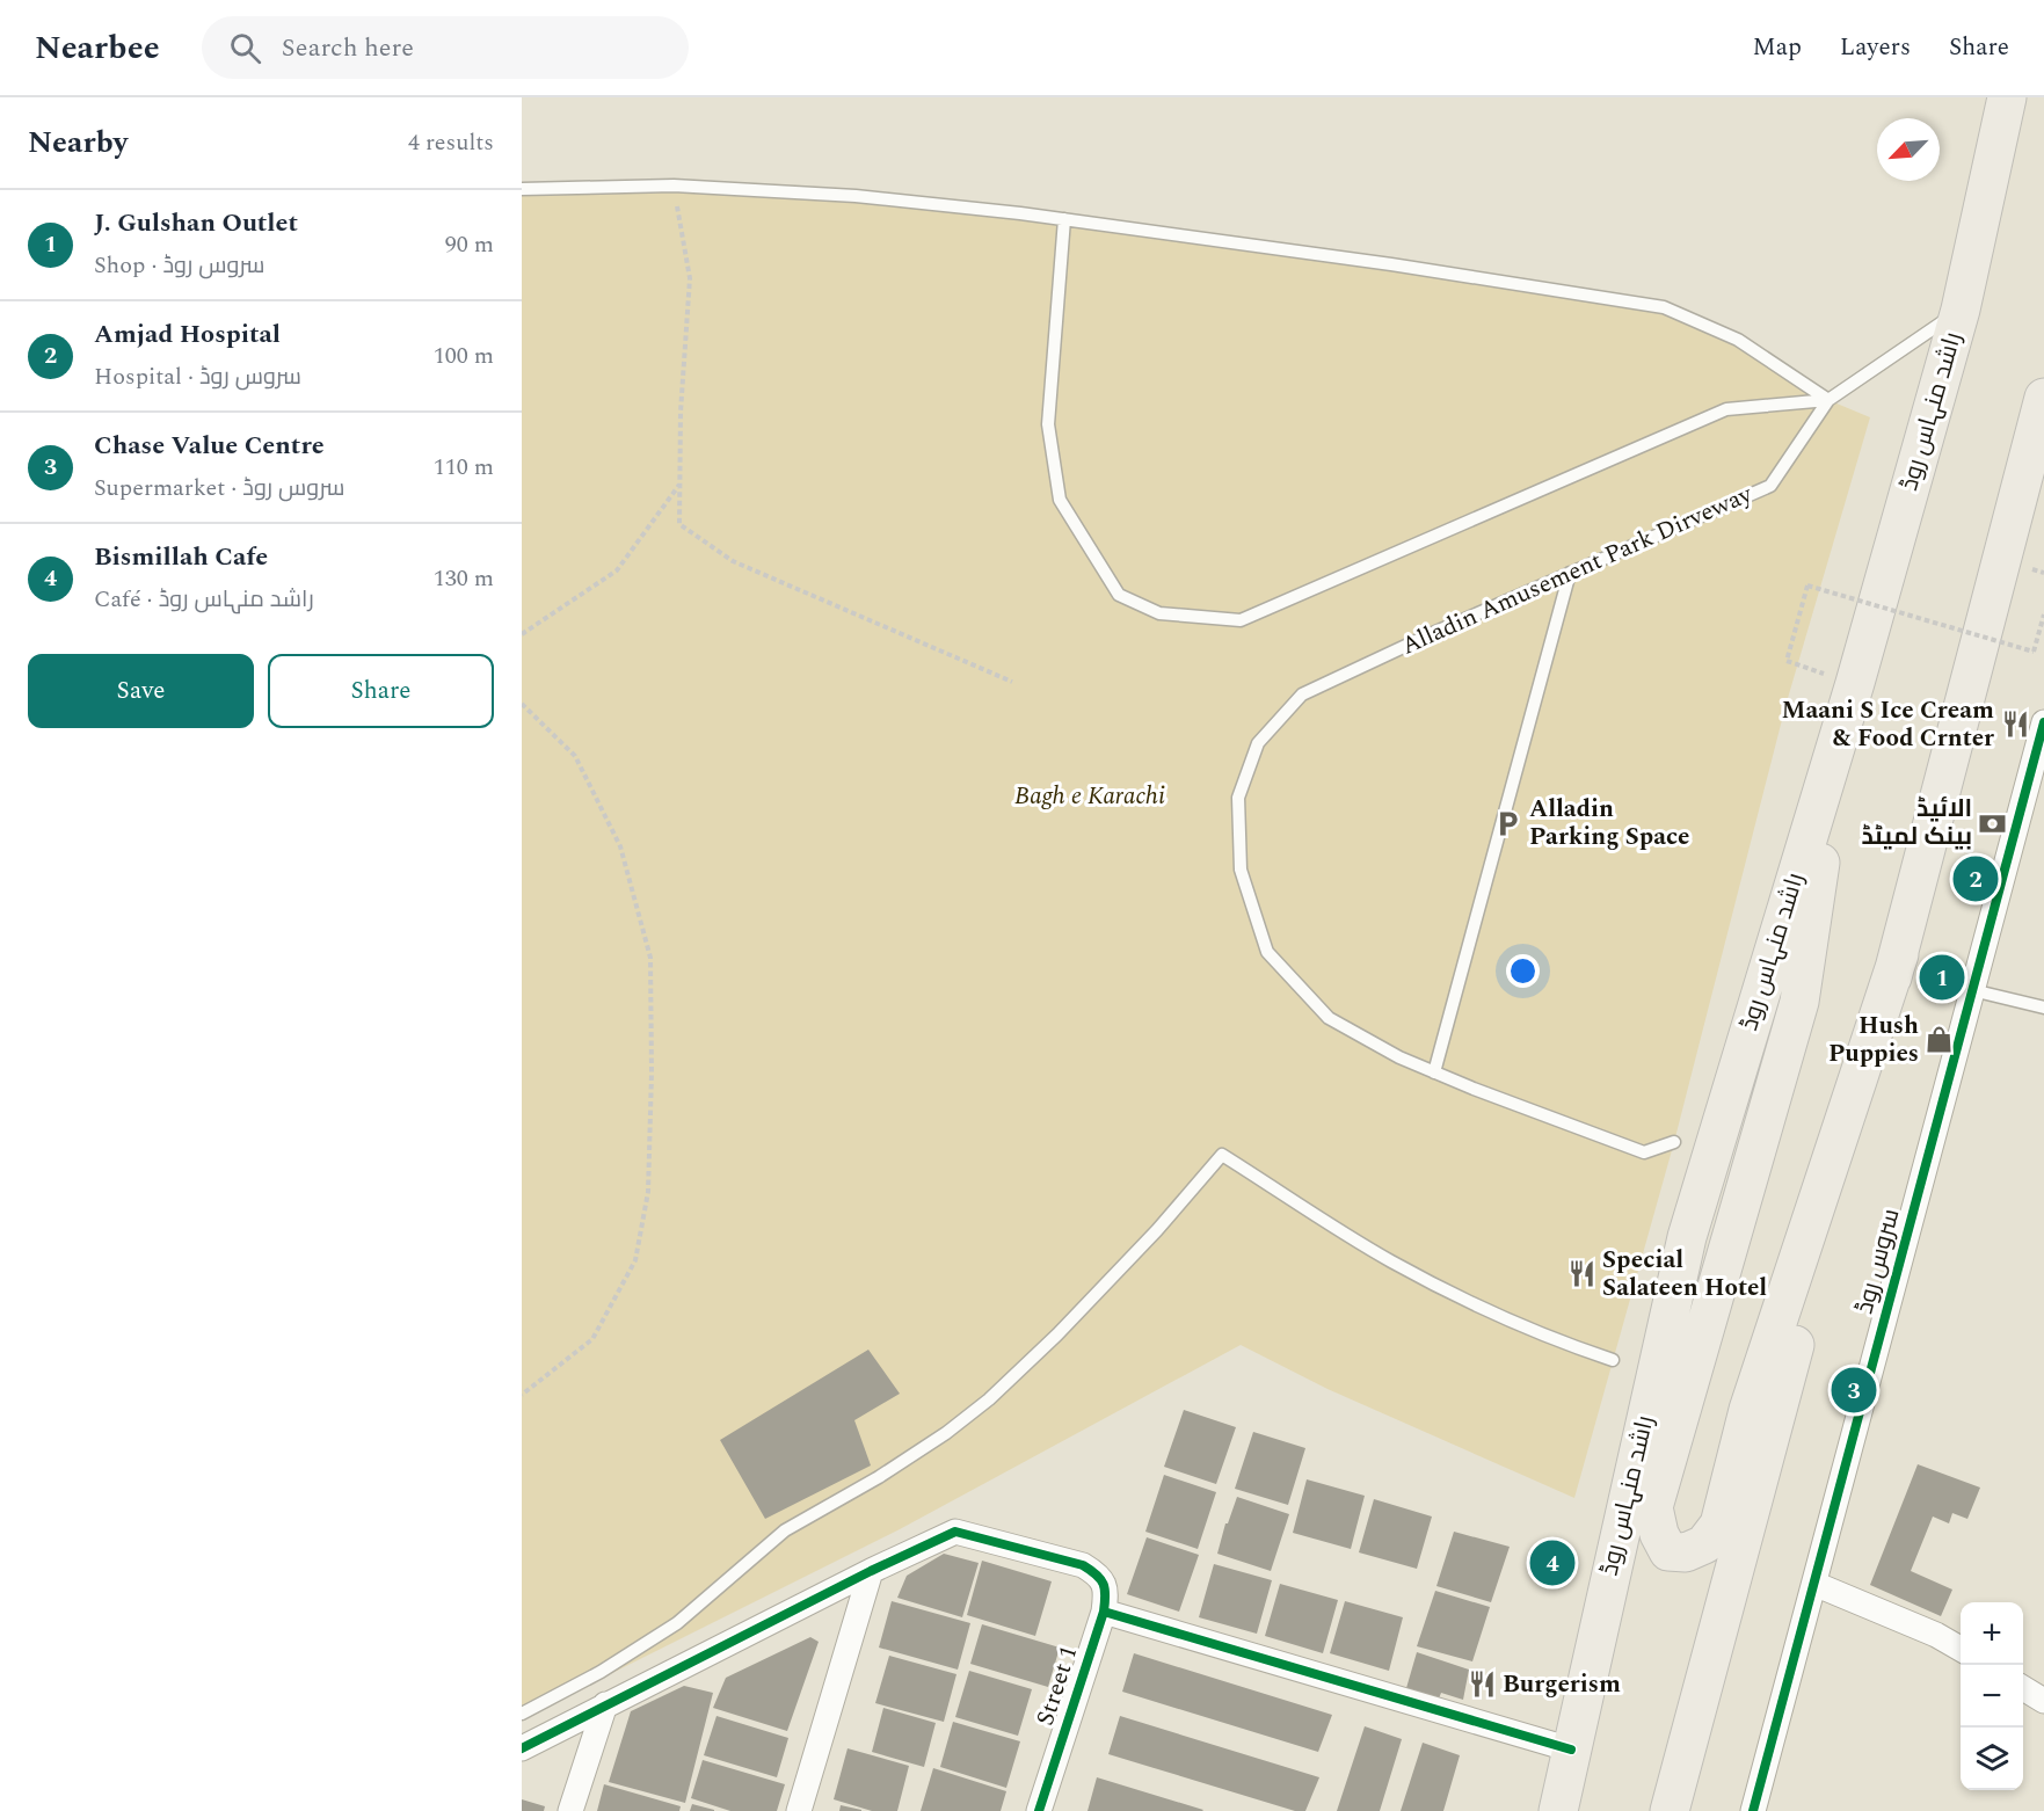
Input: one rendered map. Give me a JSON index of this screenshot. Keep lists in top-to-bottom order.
{
  "streets": {
    "main road": ["راشد منہاس روڈ"],
    "street": ["سروس روڈ", "Street 1"],
    "lane": ["Alladin Amusement Park Dirveway"]
  },
  "parks": ["Bagh e Karachi"],
  "places": {
    "restaurant": ["Maani S Ice Cream & Food Crnter", "Special Salateen Hotel", "Burgerism"],
    "parking": ["Alladin Parking Space"],
    "bank": ["الائیڈ بینک لمیٹڈ"],
    "shop": ["Hush Puppies"]
  },
  "north": "bottom left",
  "page": {
    "header": "Nearbee",
    "search": "Search here",
    "nav": ["Map", "Layers", "Share"],
    "heading": ["Nearby", "4 results"],
    "list": [
      {
        "mark": "1",
        "name": "J. Gulshan Outlet",
        "note": "Shop · سروس روڈ",
        "value": "90 m"
      },
      {
        "mark": "2",
        "name": "Amjad Hospital",
        "note": "Hospital · سروس روڈ",
        "value": "100 m"
      },
      {
        "mark": "3",
        "name": "Chase Value Centre",
        "note": "Supermarket · سروس روڈ",
        "value": "110 m"
      },
      {
        "mark": "4",
        "name": "Bismillah Cafe",
        "note": "Café · راشد منہاس روڈ",
        "value": "130 m"
      }
    ],
    "buttons": ["Save", "Share"],
    "pins": [
      "2",
      "1",
      "3",
      "4"
    ],
    "map_buttons": ["+", "−"]
  }
}
